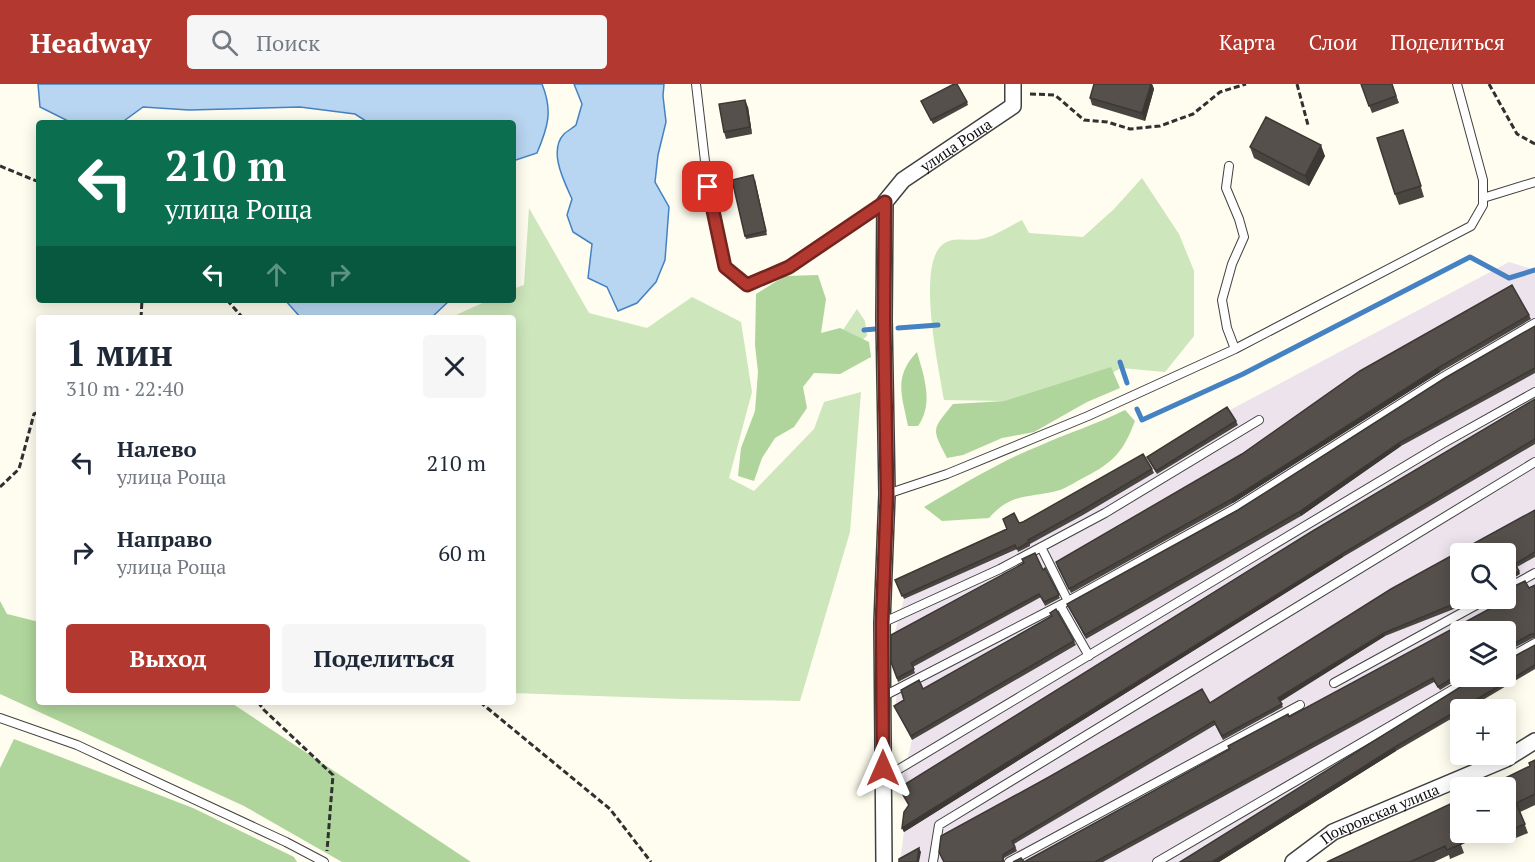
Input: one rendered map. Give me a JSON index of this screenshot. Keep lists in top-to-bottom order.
{
  "streets": {
    "street": ["улица Роща", "Покровская улица"]
  },
  "page": {
    "header": "Headway",
    "search": "Поиск",
    "nav": ["Карта", "Слои", "Поделиться"],
    "turn": ["210 m", "улица Роща"],
    "heading": ["1 мин", "310 m · 22:40"],
    "list": [
      {
        "name": "Налево",
        "note": "улица Роща",
        "value": "210 m"
      },
      {
        "name": "Направо",
        "note": "улица Роща",
        "value": "60 m"
      }
    ],
    "map_buttons": ["+", "−"],
    "buttons": ["Выход", "Поделиться"]
  }
}
